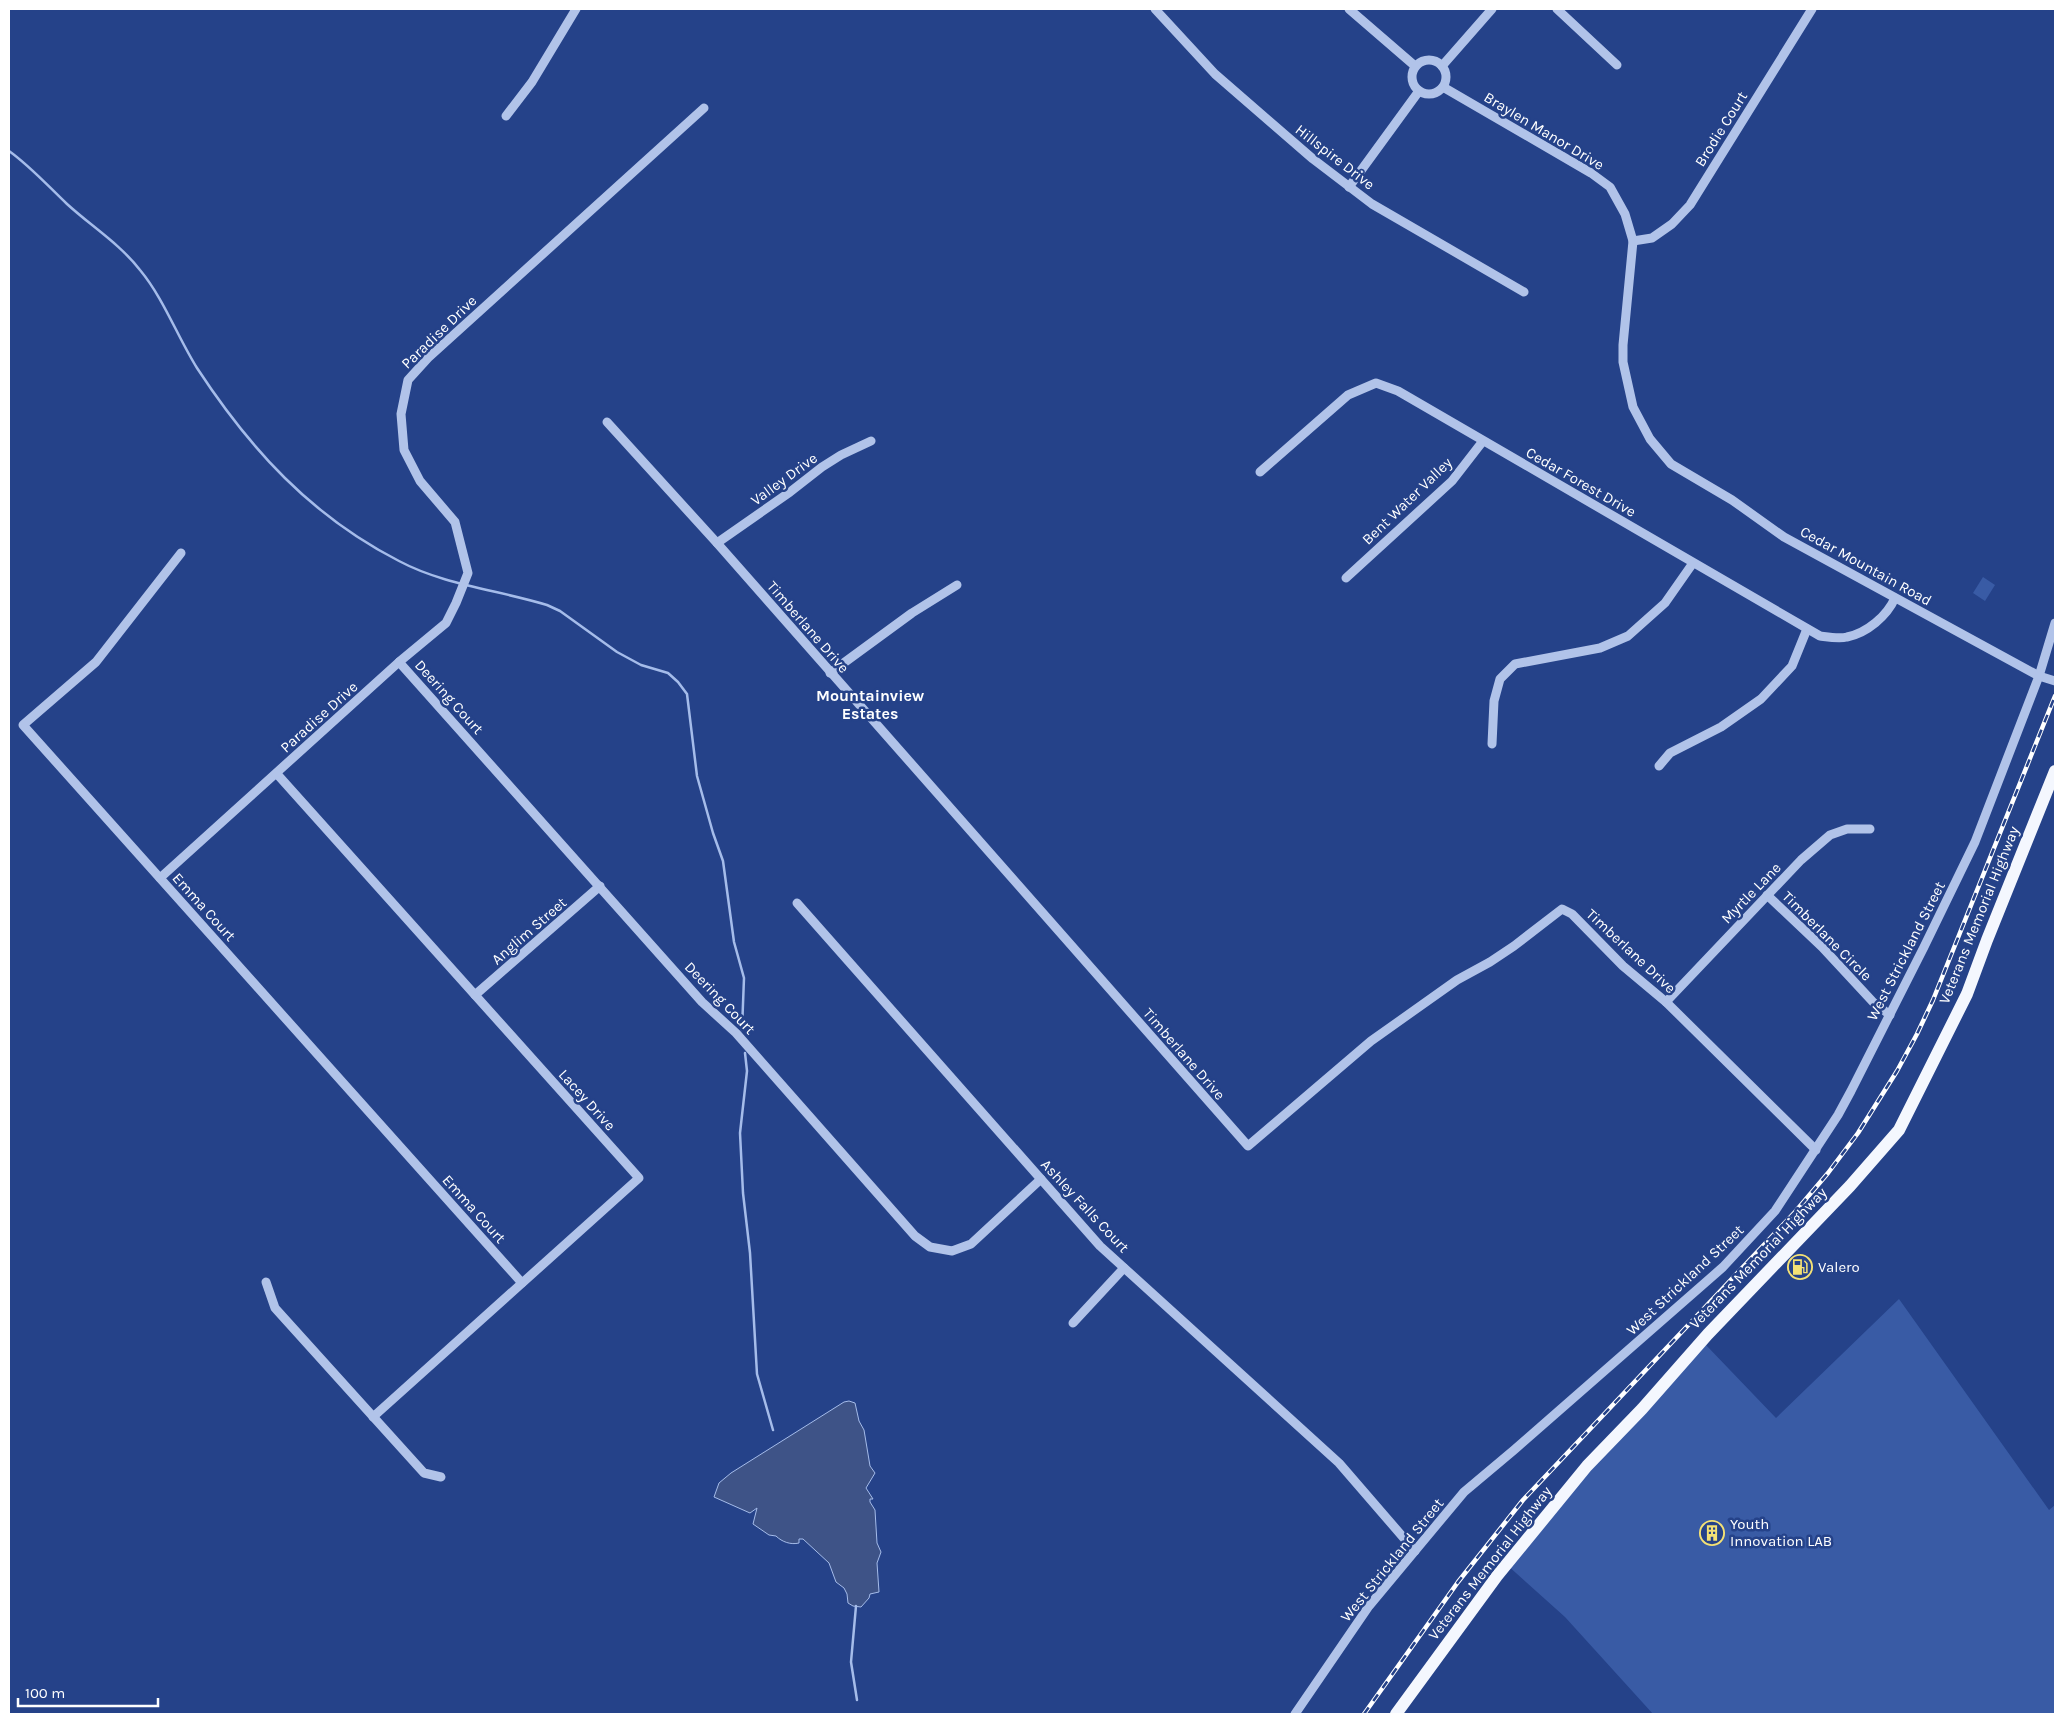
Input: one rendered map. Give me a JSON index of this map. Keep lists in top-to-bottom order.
{
  "streets": {
    "main road": ["Veterans Memorial Highway"],
    "street": [
      "Brodie Court",
      "Braylen Manor Drive",
      "Hillspire Drive",
      "Paradise Drive",
      "Valley Drive",
      "Cedar Forest Drive",
      "Bent Water Valley",
      "Cedar Mountain Road",
      "Timberlane Drive",
      "Deering Court",
      "Myrtle Lane",
      "Emma Court",
      "Anglim Street",
      "Timberlane Circle",
      "West Strickland Street",
      "Lacey Drive",
      "Ashley Falls Court"
    ]
  },
  "crossings": [
    ["Brodie Court", "Braylen Manor Drive"],
    ["Braylen Manor Drive", "Cedar Mountain Road"],
    ["Paradise Drive", "Deering Court"],
    ["Paradise Drive", "Emma Court"],
    ["Paradise Drive", "Lacey Drive"],
    ["Valley Drive", "Timberlane Drive"],
    ["Cedar Forest Drive", "Bent Water Valley"],
    ["Cedar Forest Drive", "Cedar Mountain Road"],
    ["Cedar Mountain Road", "West Strickland Street"],
    ["Timberlane Drive", "Myrtle Lane"],
    ["Timberlane Drive", "West Strickland Street"],
    ["Deering Court", "Anglim Street"],
    ["Deering Court", "Ashley Falls Court"],
    ["Myrtle Lane", "Timberlane Circle"],
    ["Emma Court", "Lacey Drive"],
    ["Anglim Street", "Lacey Drive"],
    ["Timberlane Circle", "West Strickland Street"],
    ["West Strickland Street", "Ashley Falls Court"]
  ],
  "districts": ["Mountainview Estates"],
  "places": {
    "fuel station": ["Valero"],
    "building": ["Youth Innovation LAB"]
  },
  "scale_bar": "100 m"
}
